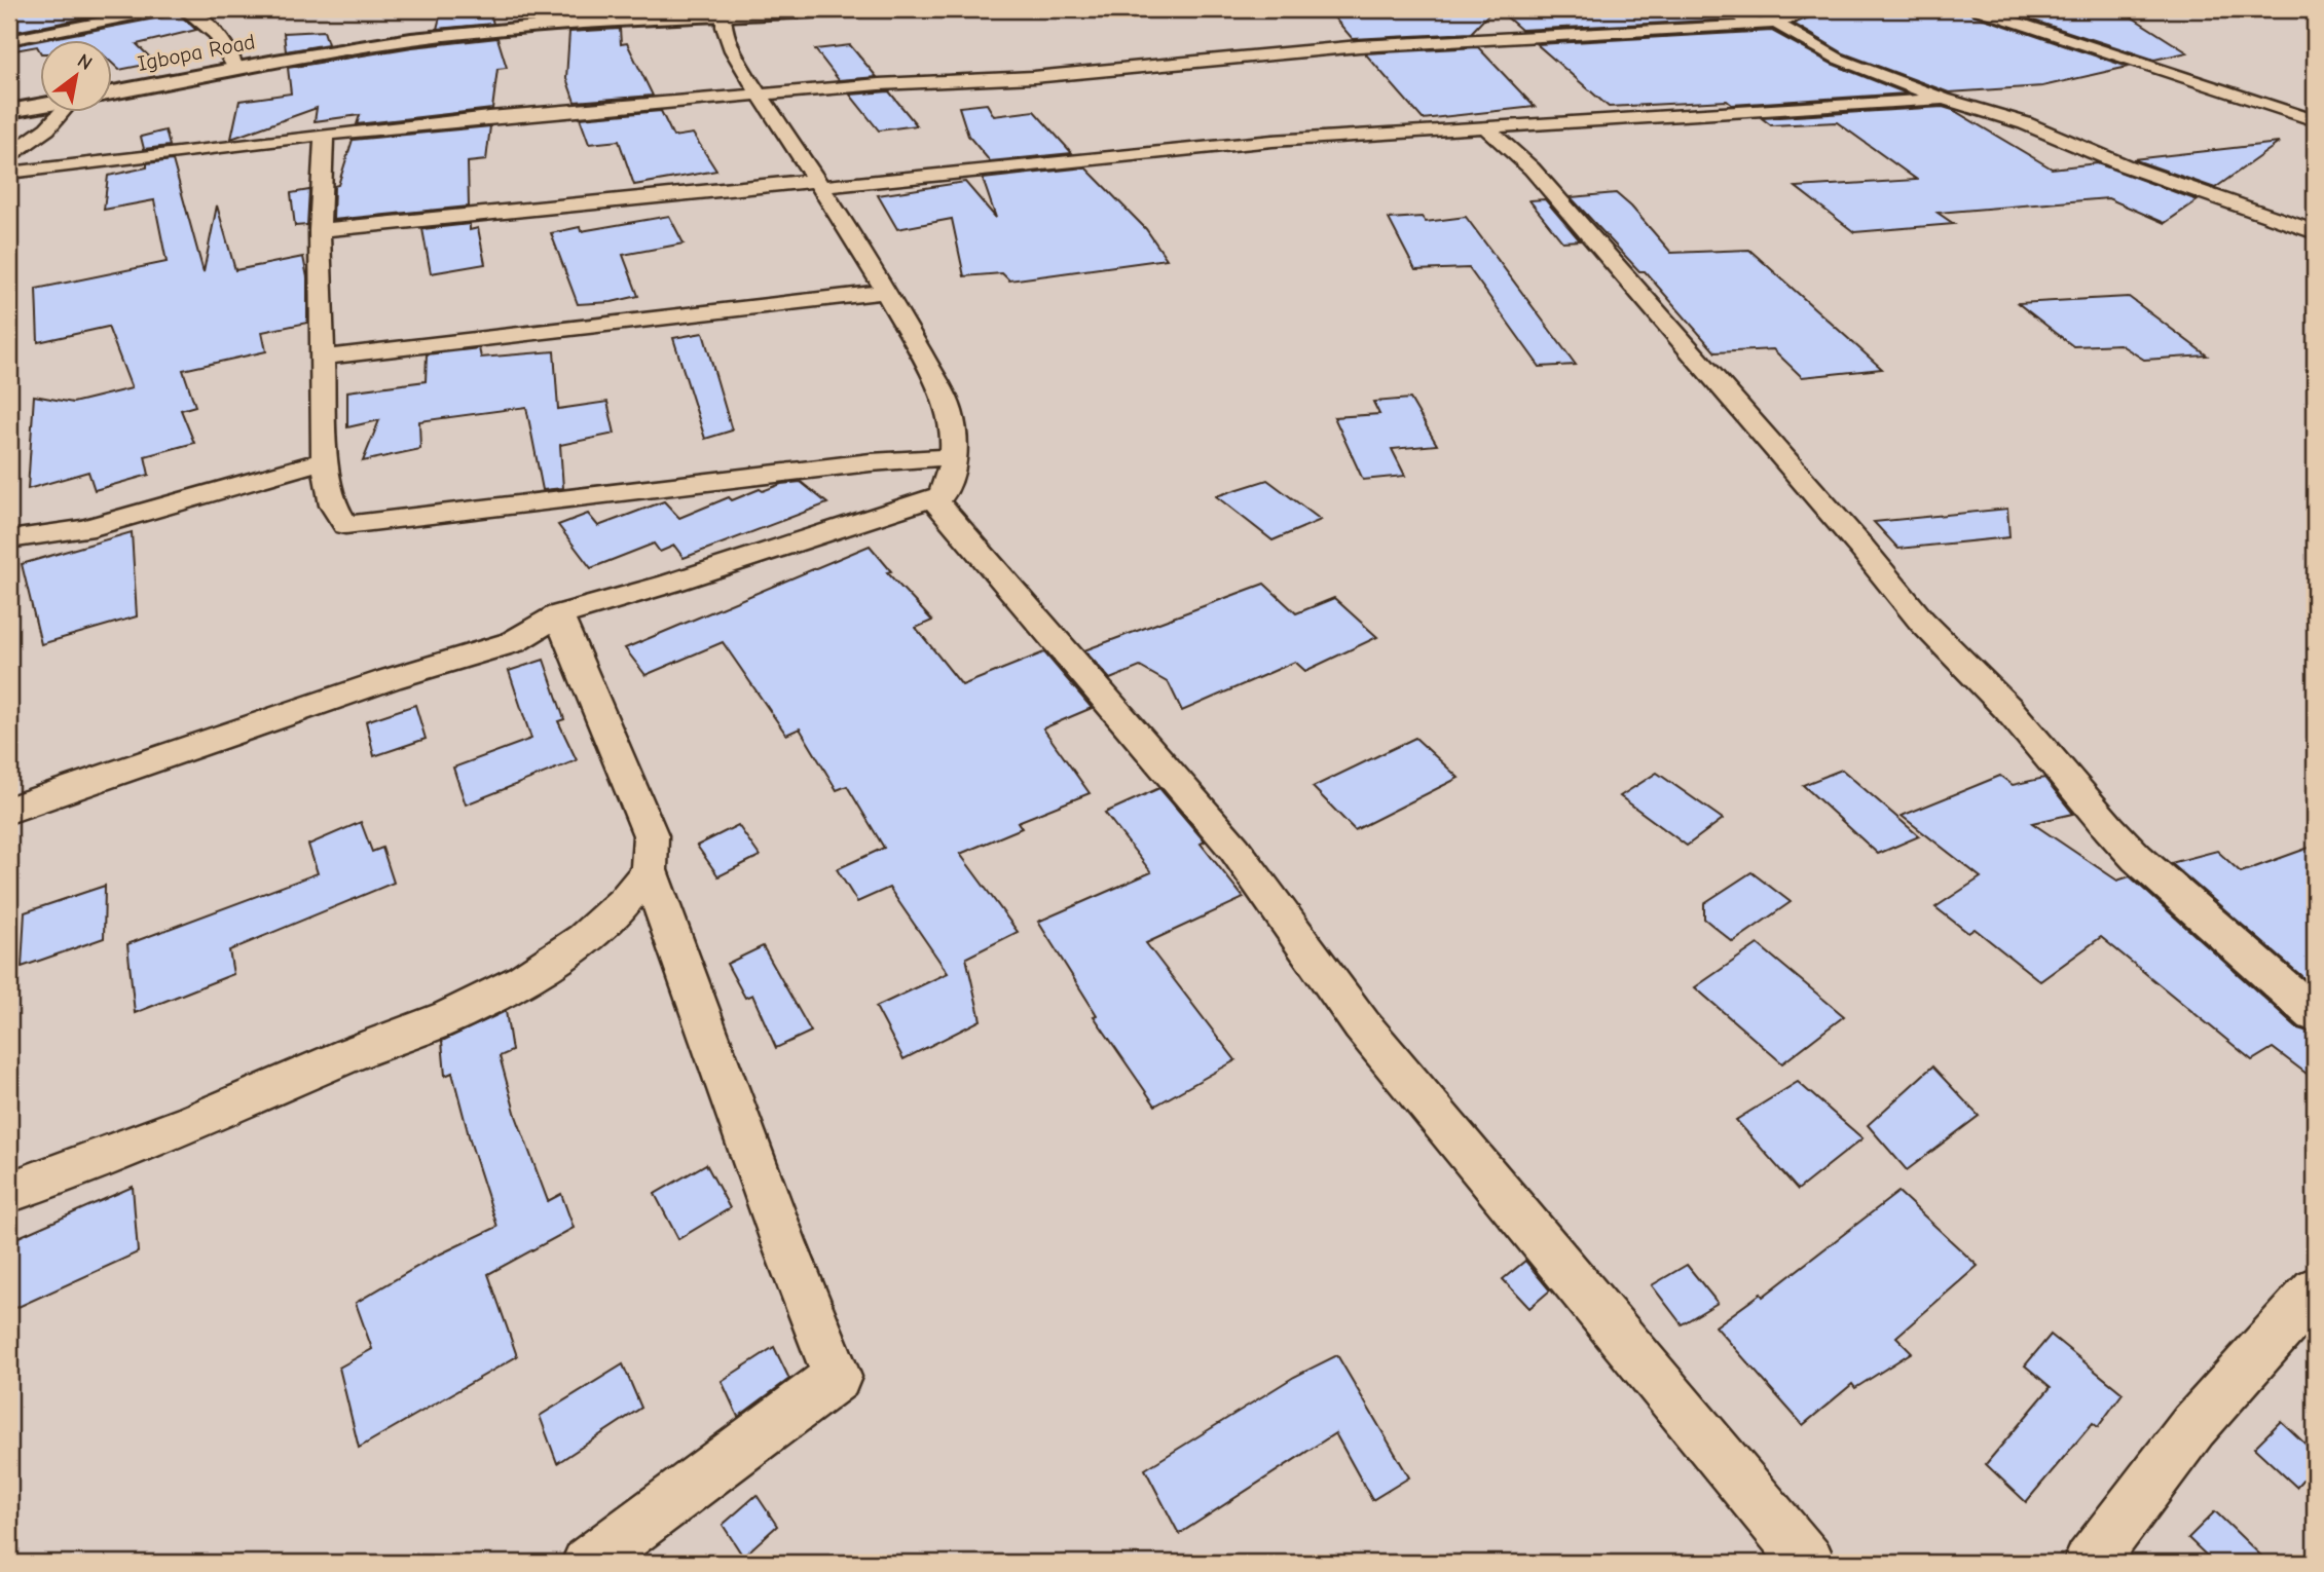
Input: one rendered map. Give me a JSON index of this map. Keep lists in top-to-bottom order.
{
  "streets": {
    "street": ["Igbopa Road"]
  },
  "north": "top right"
}
